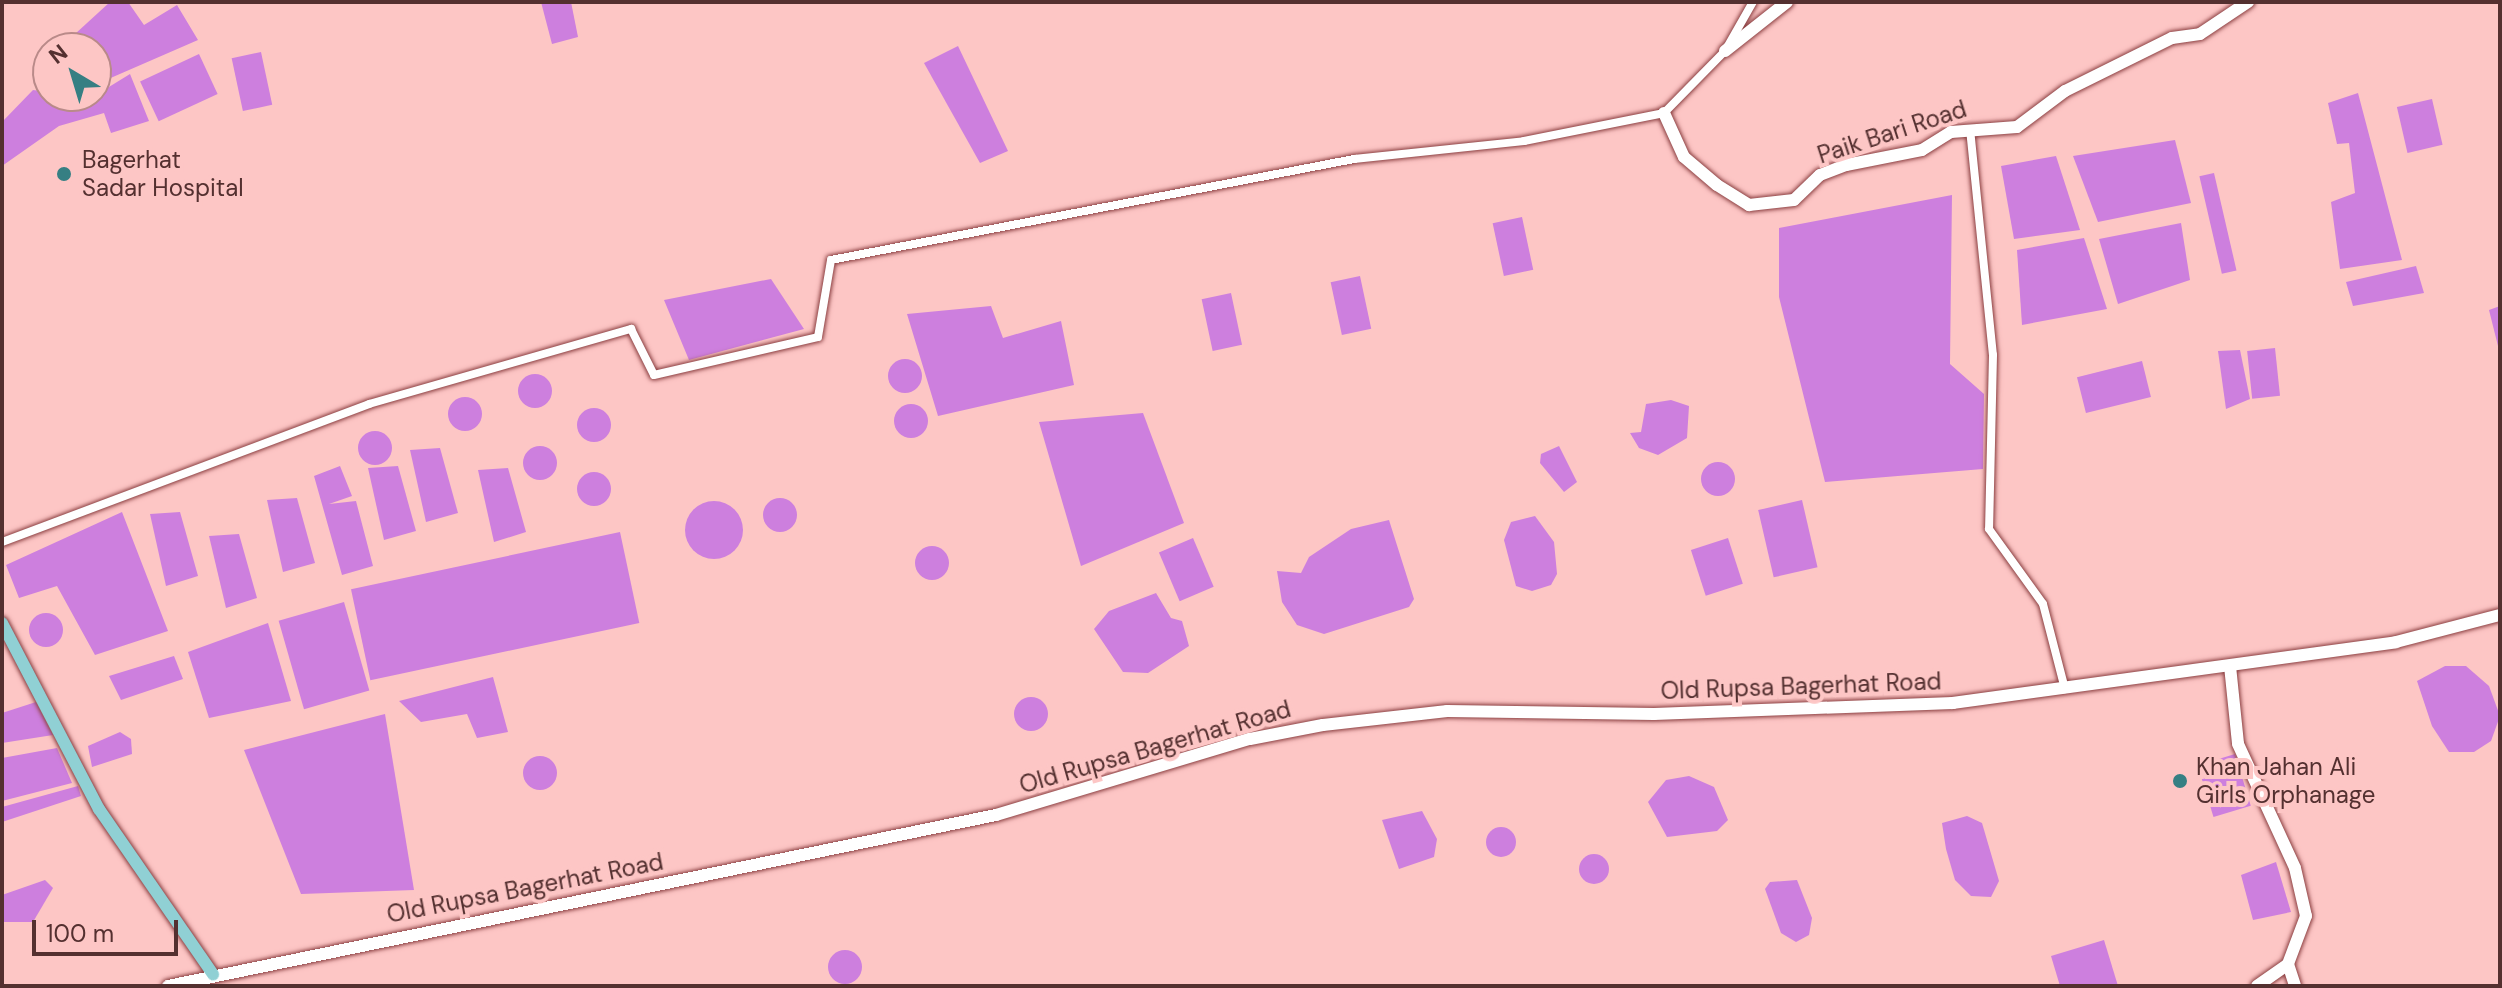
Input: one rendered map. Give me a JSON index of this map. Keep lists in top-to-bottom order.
{
  "streets": {
    "street": ["Paik Bari Road", "Old Rupsa Bagerhat Road"]
  },
  "places": ["Bagerhat Sadar Hospital", "Khan Jahan Ali Girls Orphanage"],
  "scale_bar": "100 m",
  "north": "top left"
}
